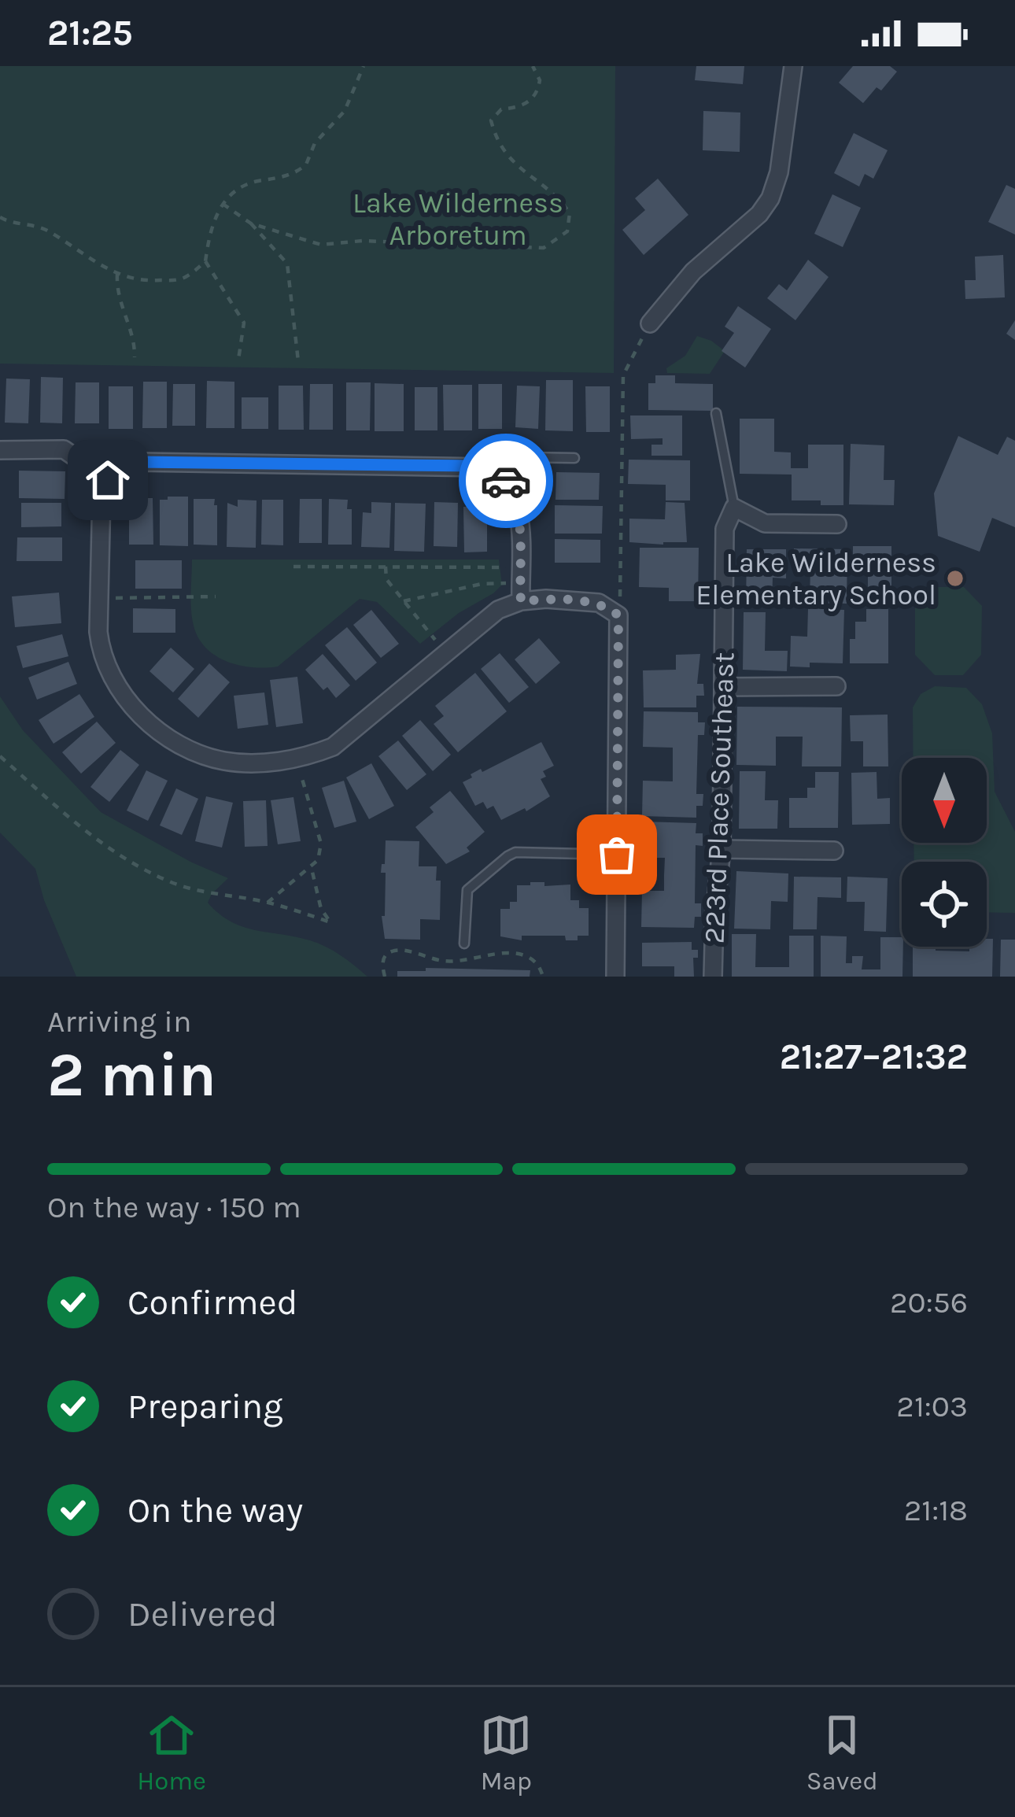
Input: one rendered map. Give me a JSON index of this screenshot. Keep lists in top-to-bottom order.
{
  "streets": {
    "street": ["223rd Place Southeast"]
  },
  "parks": ["Lake Wilderness Arboretum"],
  "places": ["Lake Wilderness Elementary School"],
  "north": "bottom",
  "page": {
    "status": "21:25",
    "heading": ["2 min", "Arriving in", "21:27–21:32"],
    "bar": "On the way · 150 m",
    "list": [
      ["Confirmed", "20:56"],
      ["Preparing", "21:03"],
      ["On the way", "21:18"],
      "Delivered"
    ],
    "tabs": ["Home", "Map", "Saved"]
  }
}
